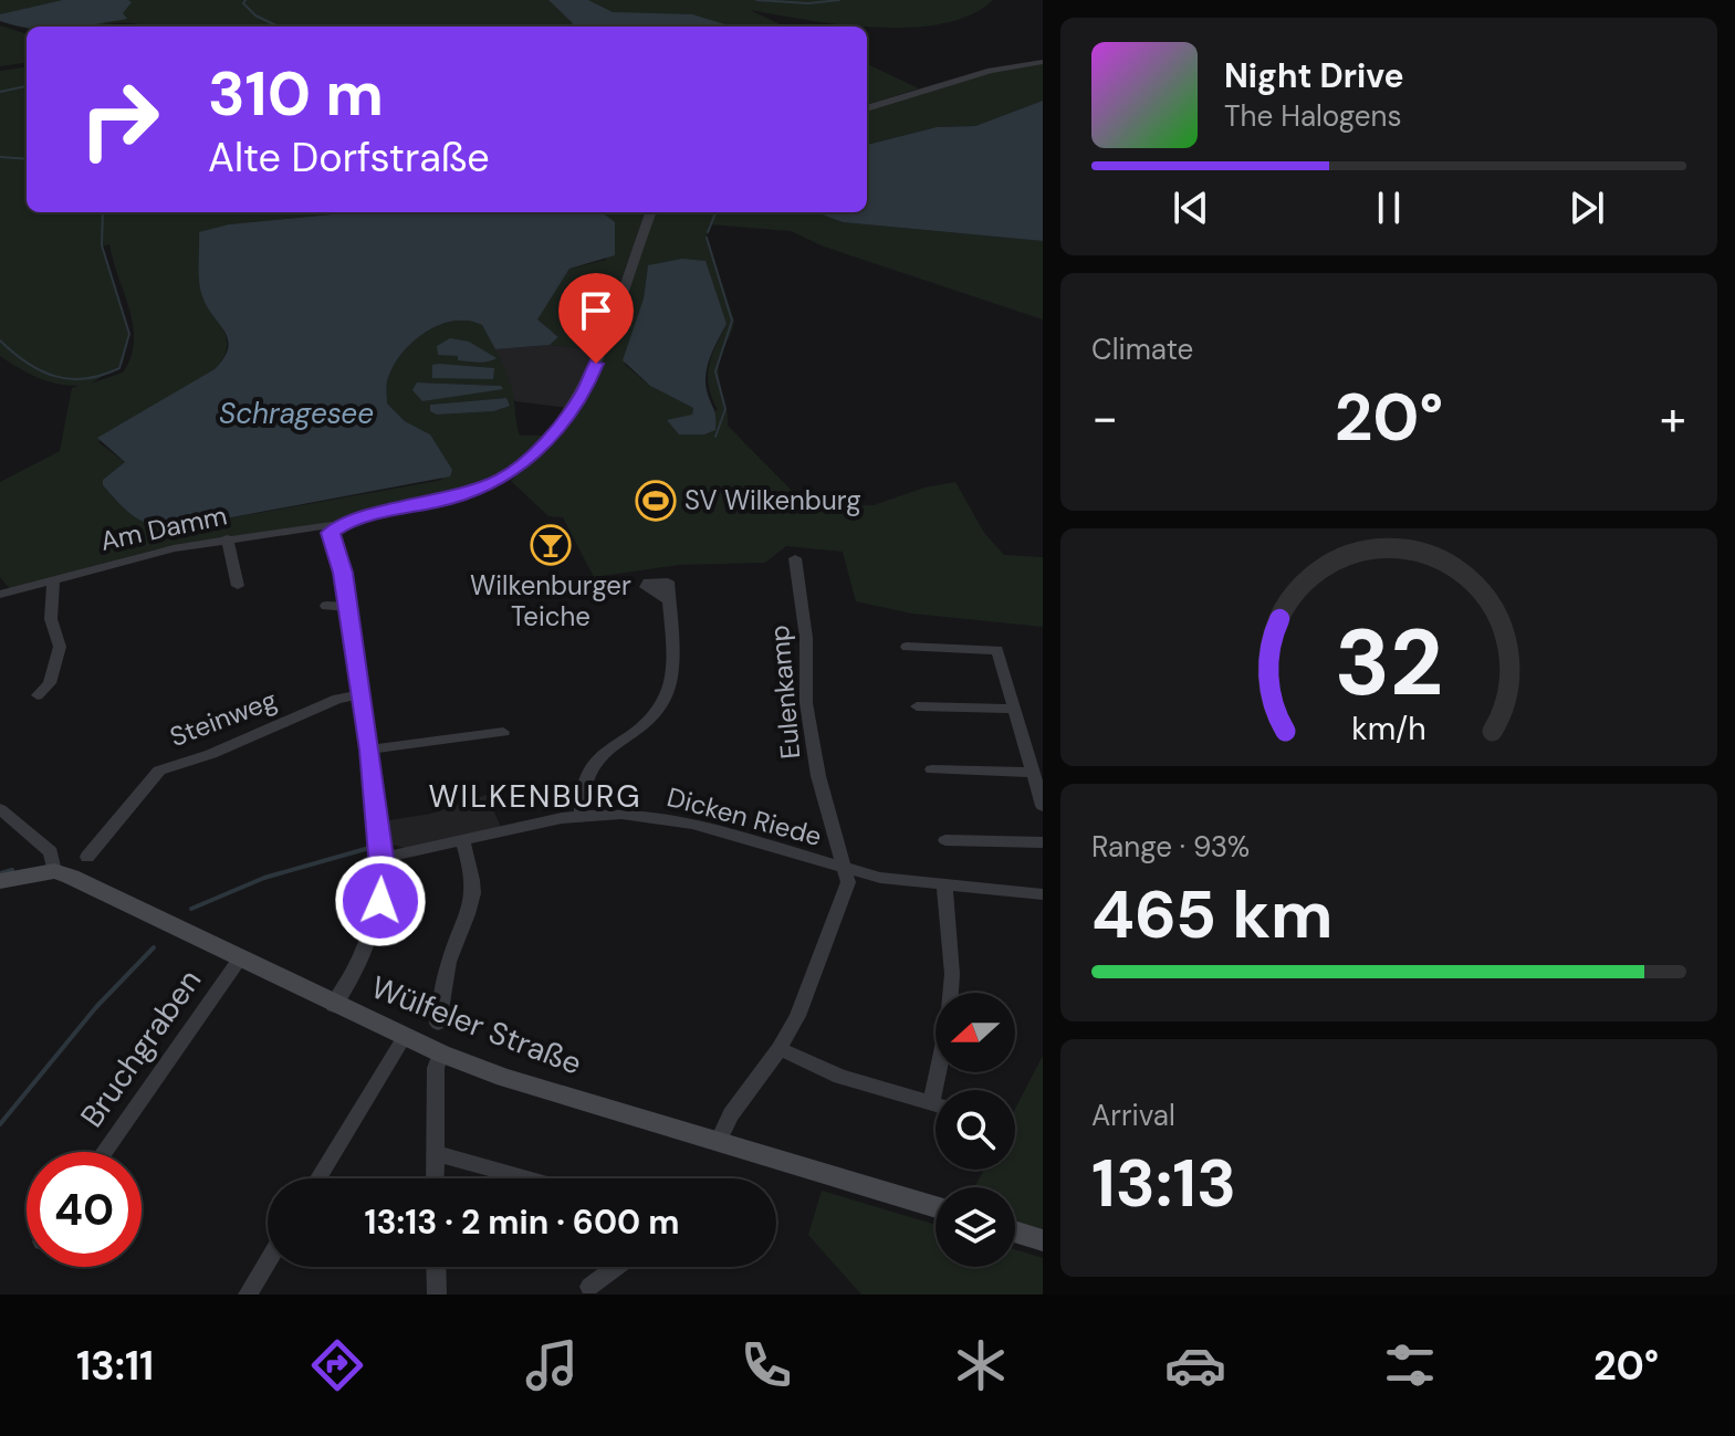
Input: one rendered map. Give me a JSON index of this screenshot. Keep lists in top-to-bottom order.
{
  "streets": {
    "main road": ["Wülfeler Straße"],
    "street": [
      "Am Damm",
      "Eulenkamp",
      "Steinweg",
      "Dicken Riede",
      "Bruchgraben"
    ]
  },
  "crossings": [
    ["Eulenkamp", "Dicken Riede"],
    ["Wülfeler Straße", "Bruchgraben"]
  ],
  "districts": ["WILKENBURG"],
  "water": ["Schragesee"],
  "places": {
    "sports": ["SV Wilkenburg"],
    "bar": ["Wilkenburger Teiche"]
  },
  "north": "left",
  "page": {
    "turn": ["310 m", "Alte Dorfstraße"],
    "song": ["Night Drive", "The Halogens"],
    "tile": [
      "Climate",
      ["Range · 93%", "465 km"],
      ["Arrival", "13:13"]
    ],
    "heat": ["−", "20°", "+"],
    "limit": "40",
    "trip": "13:13 · 2 min · 600 m",
    "tabs": ["13:11", "20°"],
    "gauge": ["32", "km/h"]
  }
}
